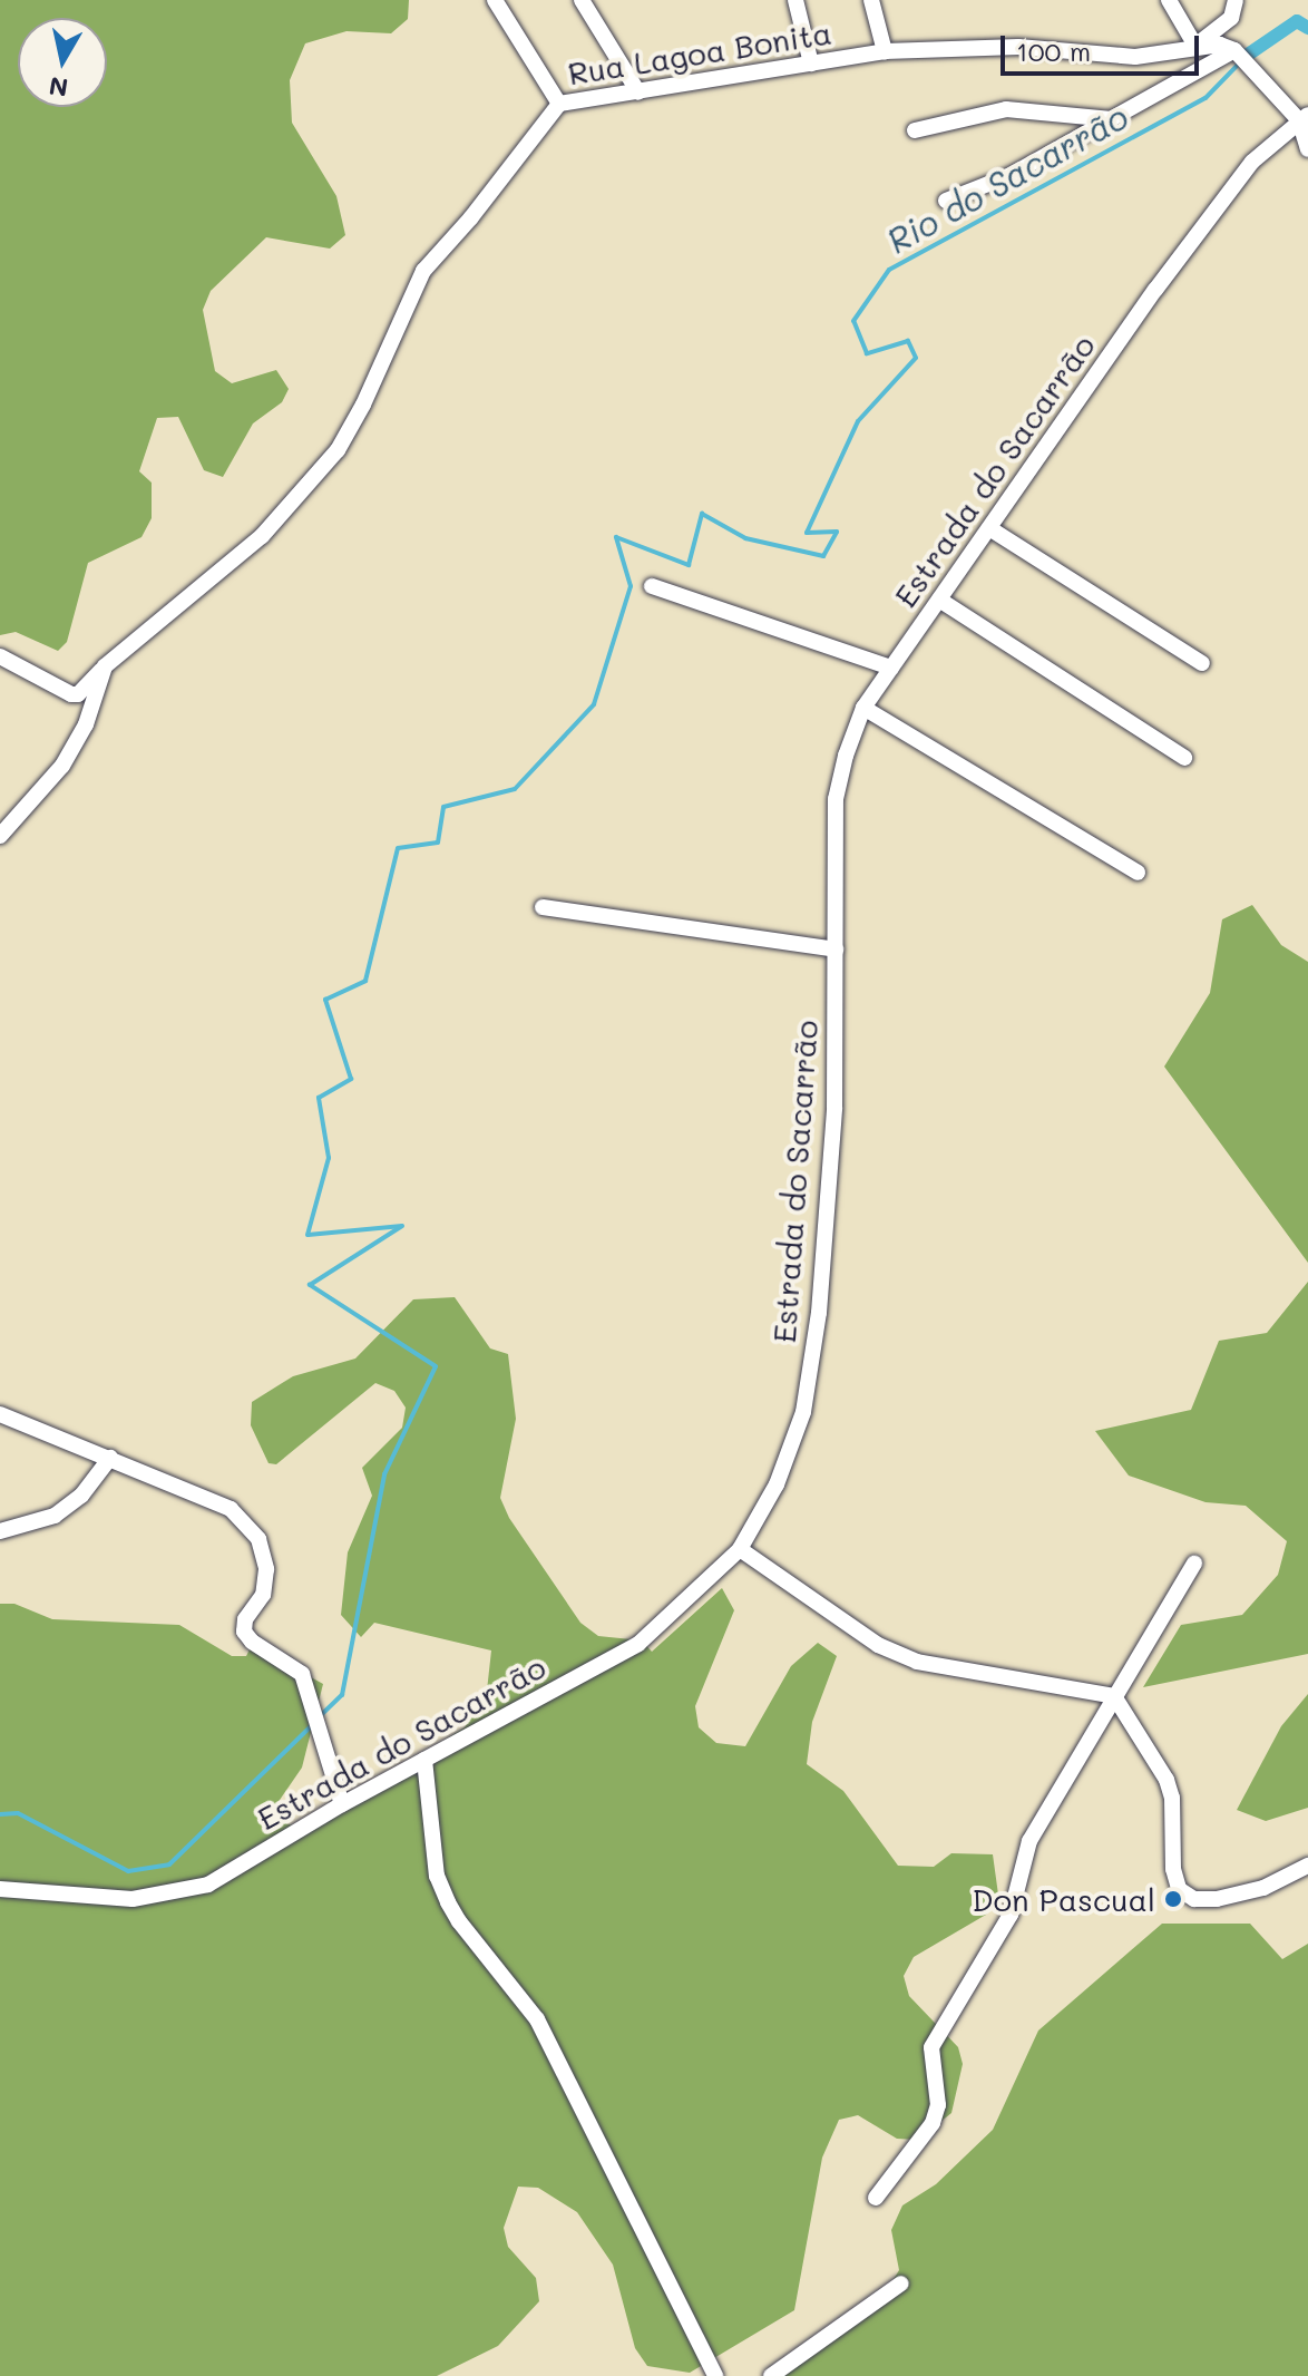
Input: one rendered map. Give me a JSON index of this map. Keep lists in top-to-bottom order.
{
  "streets": {
    "street": ["Rua Lagoa Bonita", "Estrada do Sacarrão"]
  },
  "water": ["Rio do Sacarrão"],
  "places": ["Don Pascual"],
  "scale_bar": "100 m",
  "north": "bottom"
}
